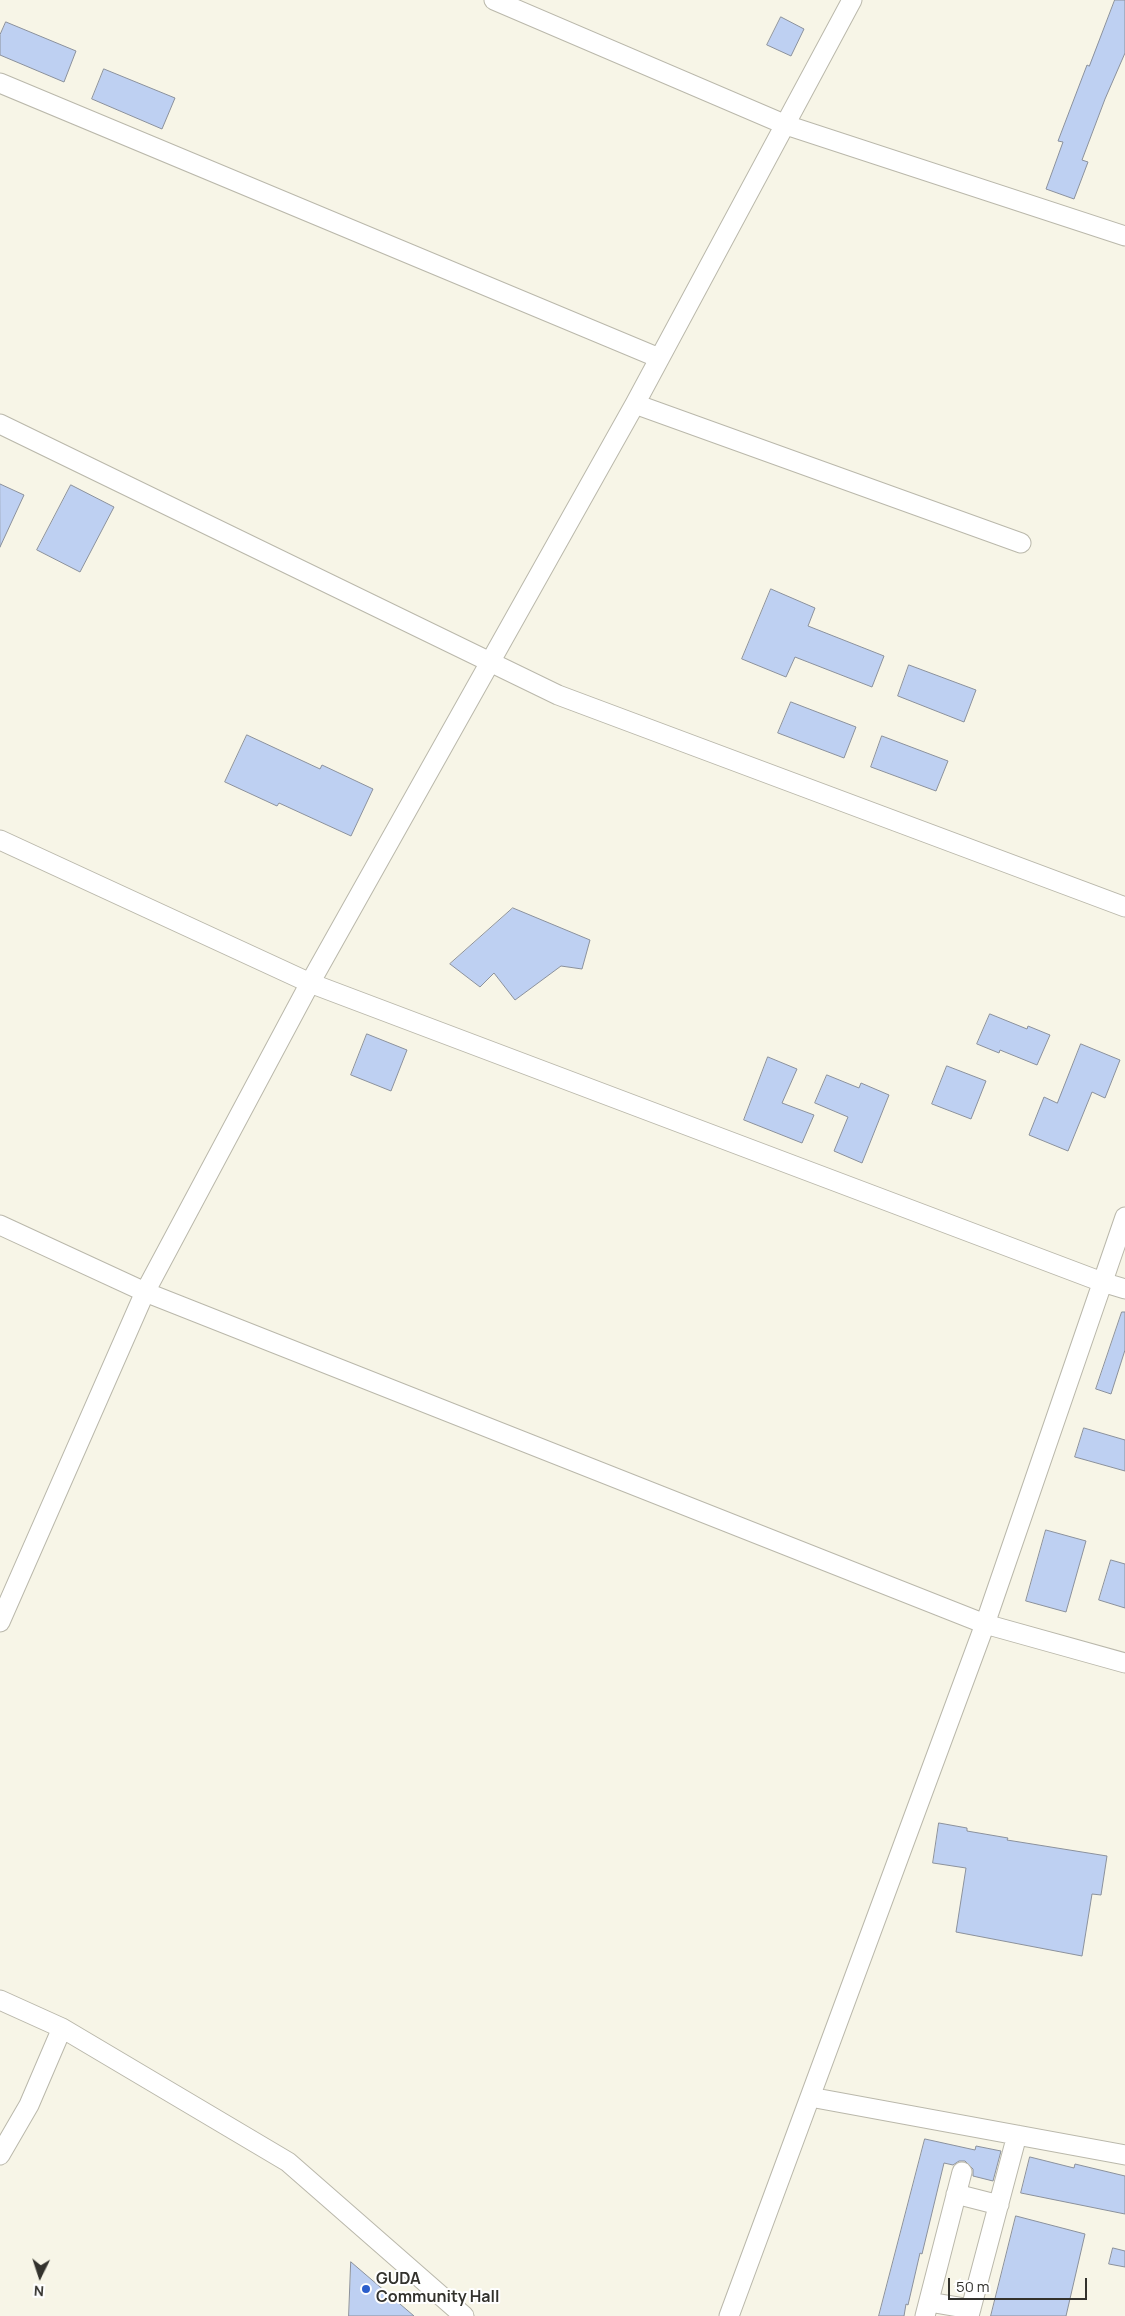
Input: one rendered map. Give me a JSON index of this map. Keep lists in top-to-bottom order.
{
  "places": ["GUDA Community Hall"],
  "scale_bar": "50 m",
  "north": "bottom"
}
